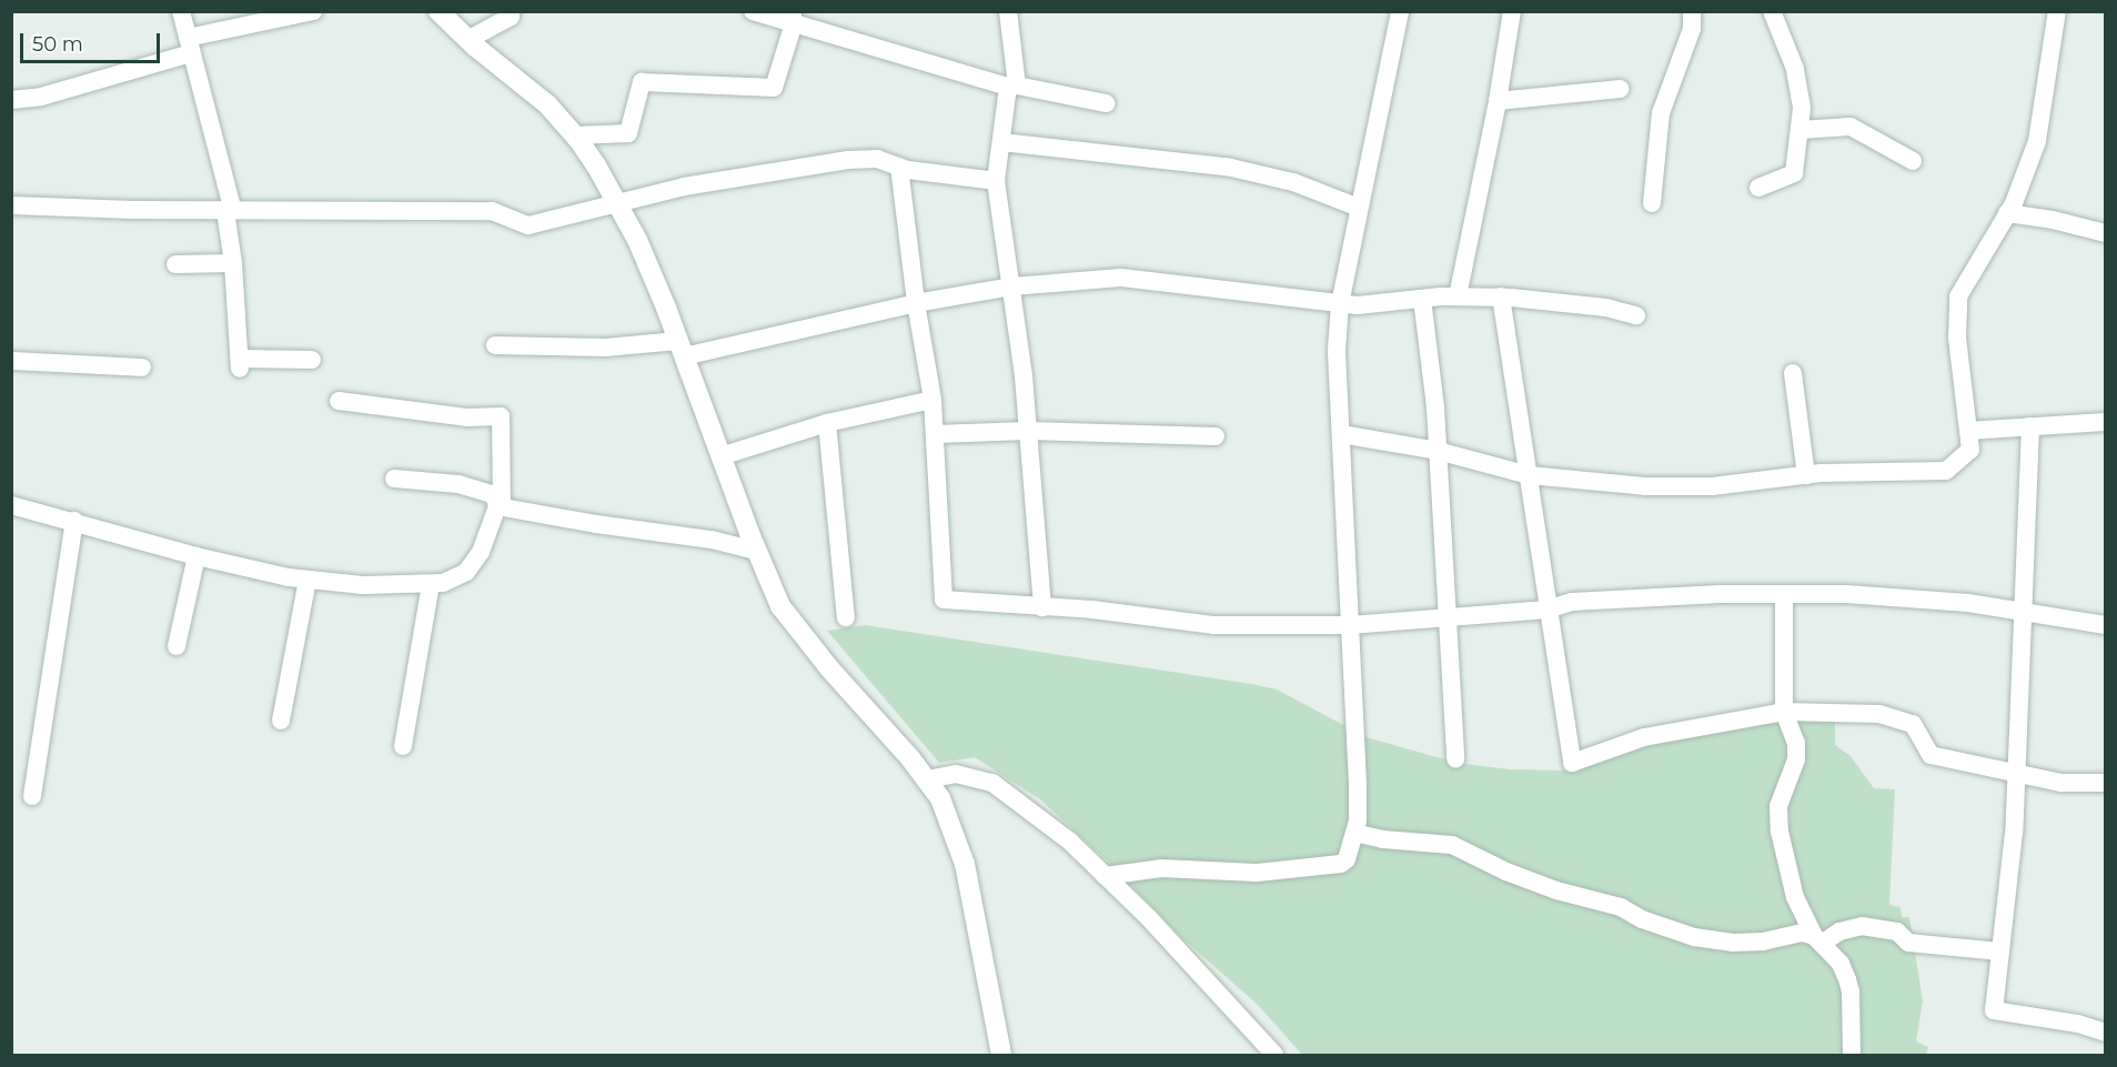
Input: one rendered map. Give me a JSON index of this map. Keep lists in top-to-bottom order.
{
  "scale_bar": "50 m"
}
